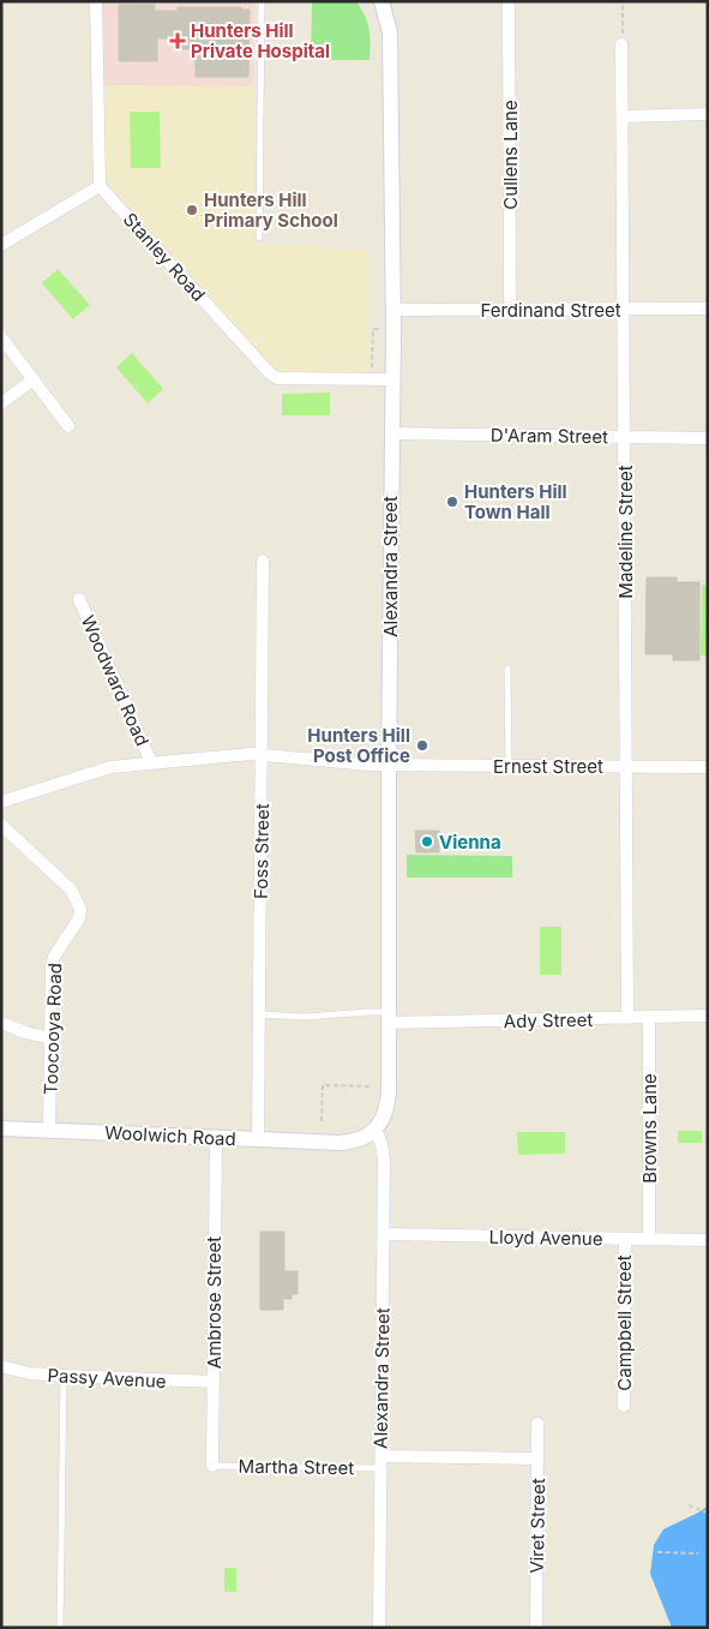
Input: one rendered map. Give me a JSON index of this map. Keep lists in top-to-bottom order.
{
  "streets": {
    "street": [
      "Cullens Lane",
      "Stanley Road",
      "Ferdinand Street",
      "D'Aram Street",
      "Madeline Street",
      "Alexandra Street",
      "Woodward Road",
      "Ernest Street",
      "Foss Street",
      "Ady Street",
      "Toocooya Road",
      "Browns Lane",
      "Woolwich Road",
      "Lloyd Avenue",
      "Ambrose Street",
      "Campbell Street",
      "Passy Avenue",
      "Martha Street",
      "Viret Street"
    ]
  },
  "crossings": [
    ["Cullens Lane", "Ferdinand Street"],
    ["Stanley Road", "Alexandra Street"],
    ["Ferdinand Street", "Madeline Street"],
    ["Ferdinand Street", "Alexandra Street"],
    ["D'Aram Street", "Madeline Street"],
    ["D'Aram Street", "Alexandra Street"],
    ["Madeline Street", "Ernest Street"],
    ["Madeline Street", "Ady Street"],
    ["Alexandra Street", "Ernest Street"],
    ["Alexandra Street", "Ady Street"],
    ["Alexandra Street", "Woolwich Road"],
    ["Alexandra Street", "Lloyd Avenue"],
    ["Alexandra Street", "Martha Street"],
    ["Woodward Road", "Ernest Street"],
    ["Ernest Street", "Foss Street"],
    ["Foss Street", "Woolwich Road"],
    ["Ady Street", "Browns Lane"],
    ["Toocooya Road", "Woolwich Road"],
    ["Browns Lane", "Lloyd Avenue"],
    ["Woolwich Road", "Ambrose Street"],
    ["Lloyd Avenue", "Campbell Street"],
    ["Ambrose Street", "Passy Avenue"],
    ["Ambrose Street", "Martha Street"],
    ["Martha Street", "Viret Street"]
  ],
  "places": {
    "health": ["Hunters Hill Private Hospital"],
    "other": [
      "Hunters Hill Primary School",
      "Hunters Hill Town Hall",
      "Hunters Hill Post Office",
      "Vienna"
    ]
  }
}
